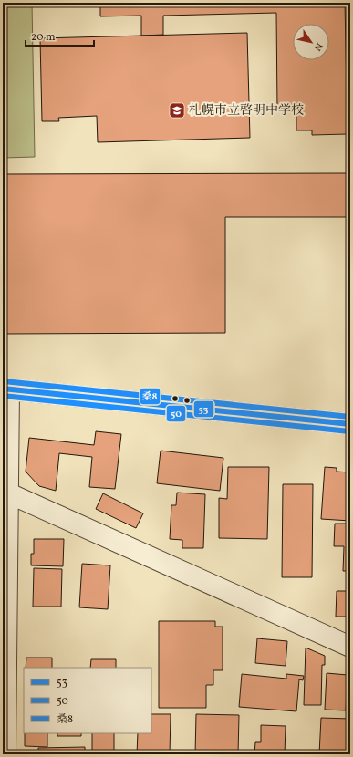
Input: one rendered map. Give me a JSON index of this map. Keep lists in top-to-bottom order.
{
  "places": {
    "school or university": ["札幌市立啓明中学校"]
  },
  "lines": ["transit line 桑8", "transit line 53", "transit line 50"],
  "legend": ["53", "50", "桑8"],
  "scale_bar": "20 m",
  "north": "bottom right"
}
